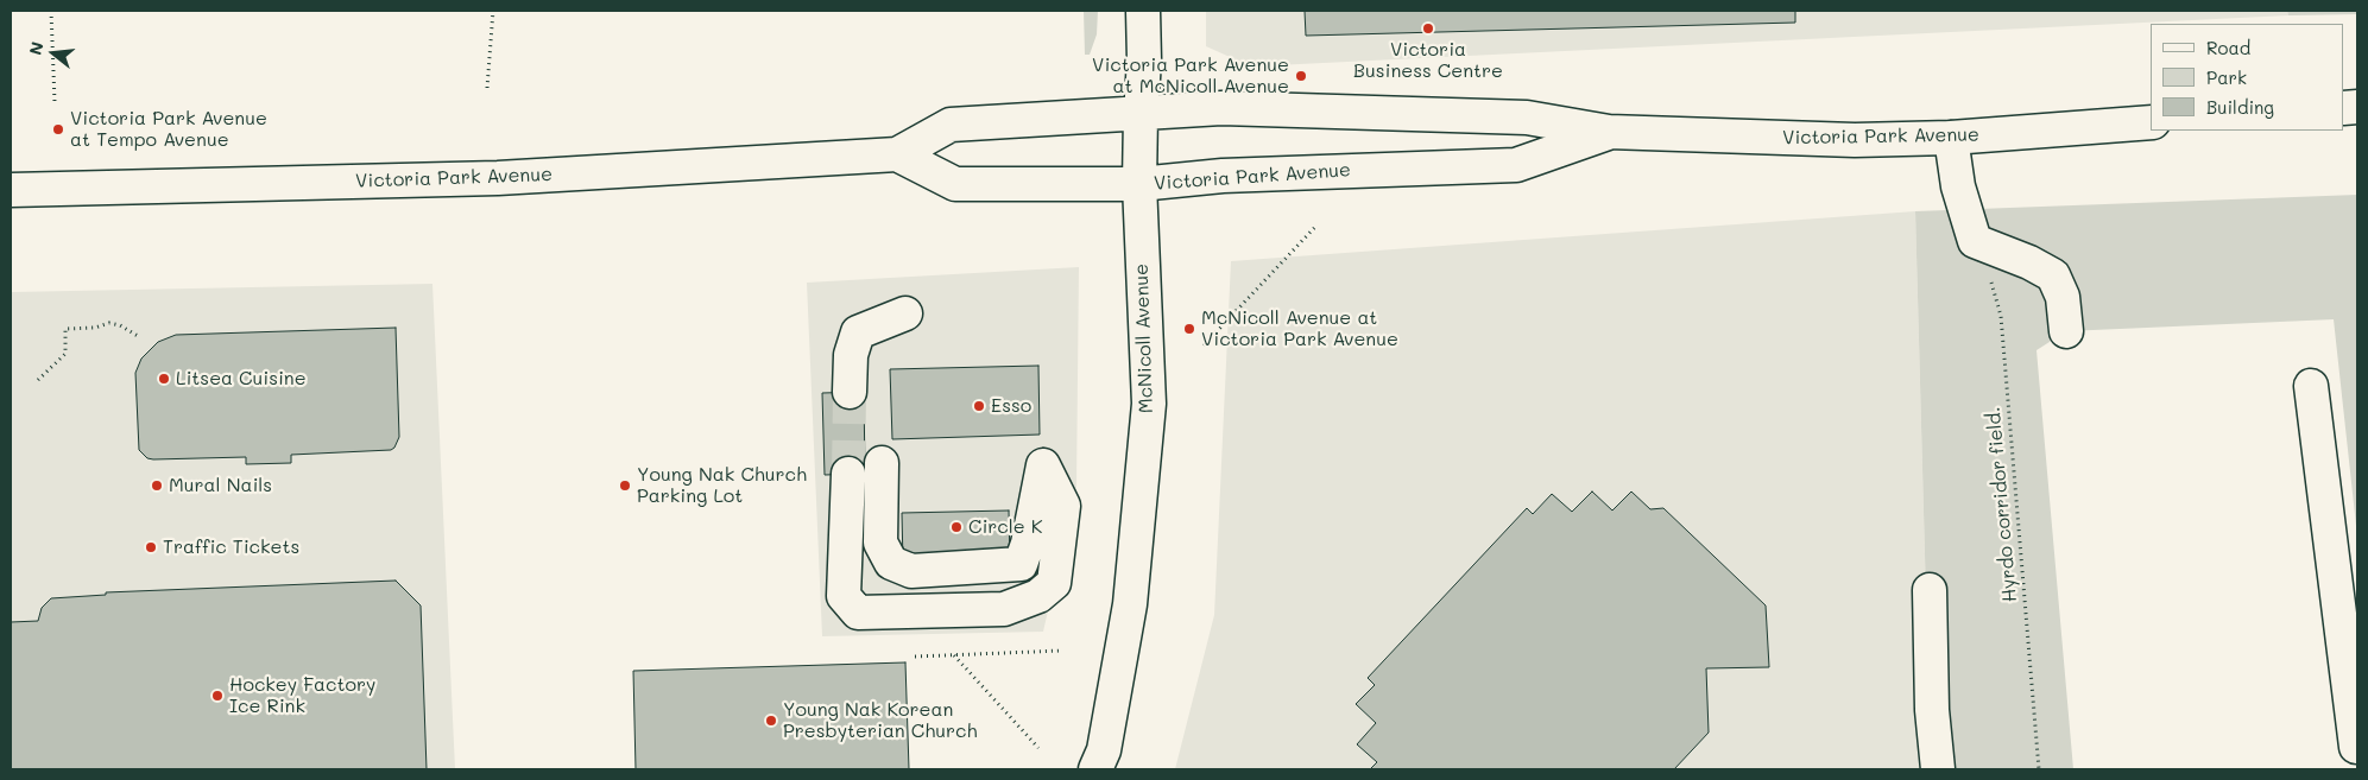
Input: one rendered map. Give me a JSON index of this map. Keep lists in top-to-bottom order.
{
  "streets": {
    "main road": ["Victoria Park Avenue", "McNicoll Avenue"],
    "path": ["Hyrdo corridor field."]
  },
  "crossings": [
    ["Victoria Park Avenue", "McNicoll Avenue"]
  ],
  "places": [
    "Victoria Business Centre",
    "Victoria Park Avenue at McNicoll Avenue",
    "Victoria Park Avenue at Tempo Avenue",
    "McNicoll Avenue at Victoria Park Avenue",
    "Litsea Cuisine",
    "Esso",
    "Mural Nails",
    "Young Nak Church Parking Lot",
    "Circle K",
    "Traffic Tickets",
    "Hockey Factory Ice Rink",
    "Young Nak Korean Presbyterian Church"
  ],
  "legend": ["Road", "Park", "Building"],
  "north": "left"
}
